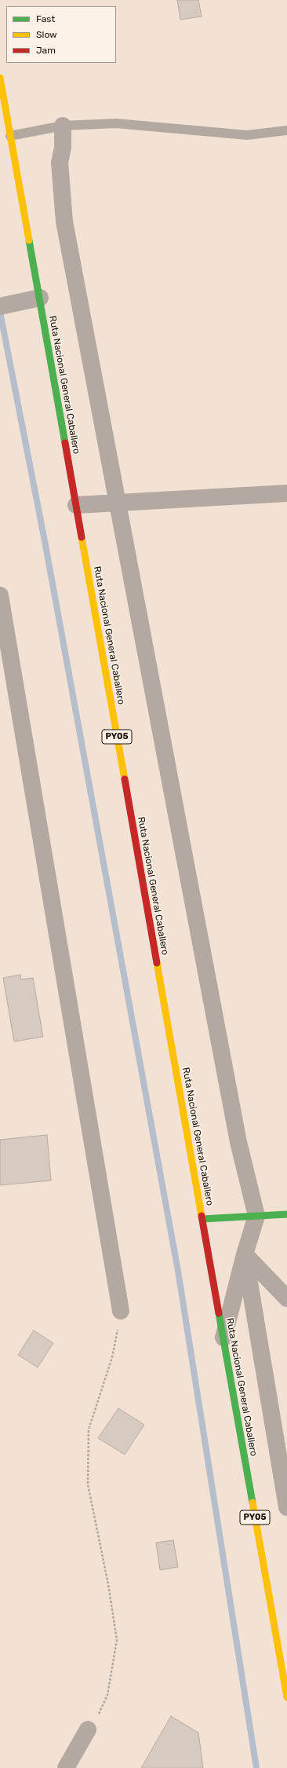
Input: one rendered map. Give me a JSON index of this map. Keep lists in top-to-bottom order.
{
  "streets": {
    "main road": ["Ruta Nacional General Caballero", "PY05"]
  },
  "legend": ["Fast", "Slow", "Jam"]
}
